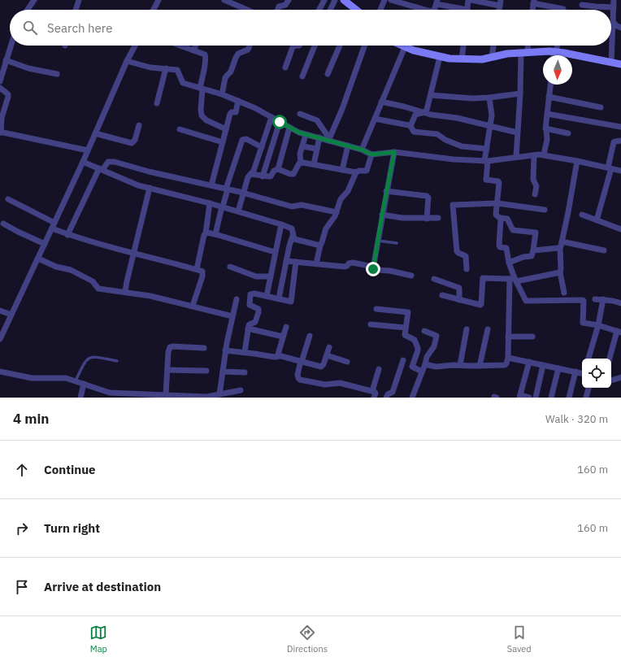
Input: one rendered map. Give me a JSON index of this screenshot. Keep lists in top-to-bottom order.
{
  "north": "bottom",
  "page": {
    "search": "Search here",
    "heading": ["4 min", "Walk · 320 m"],
    "list": [
      ["Continue", "160 m"],
      ["Turn right", "160 m"],
      "Arrive at destination"
    ],
    "nav": ["Map", "Directions", "Saved"]
  }
}
